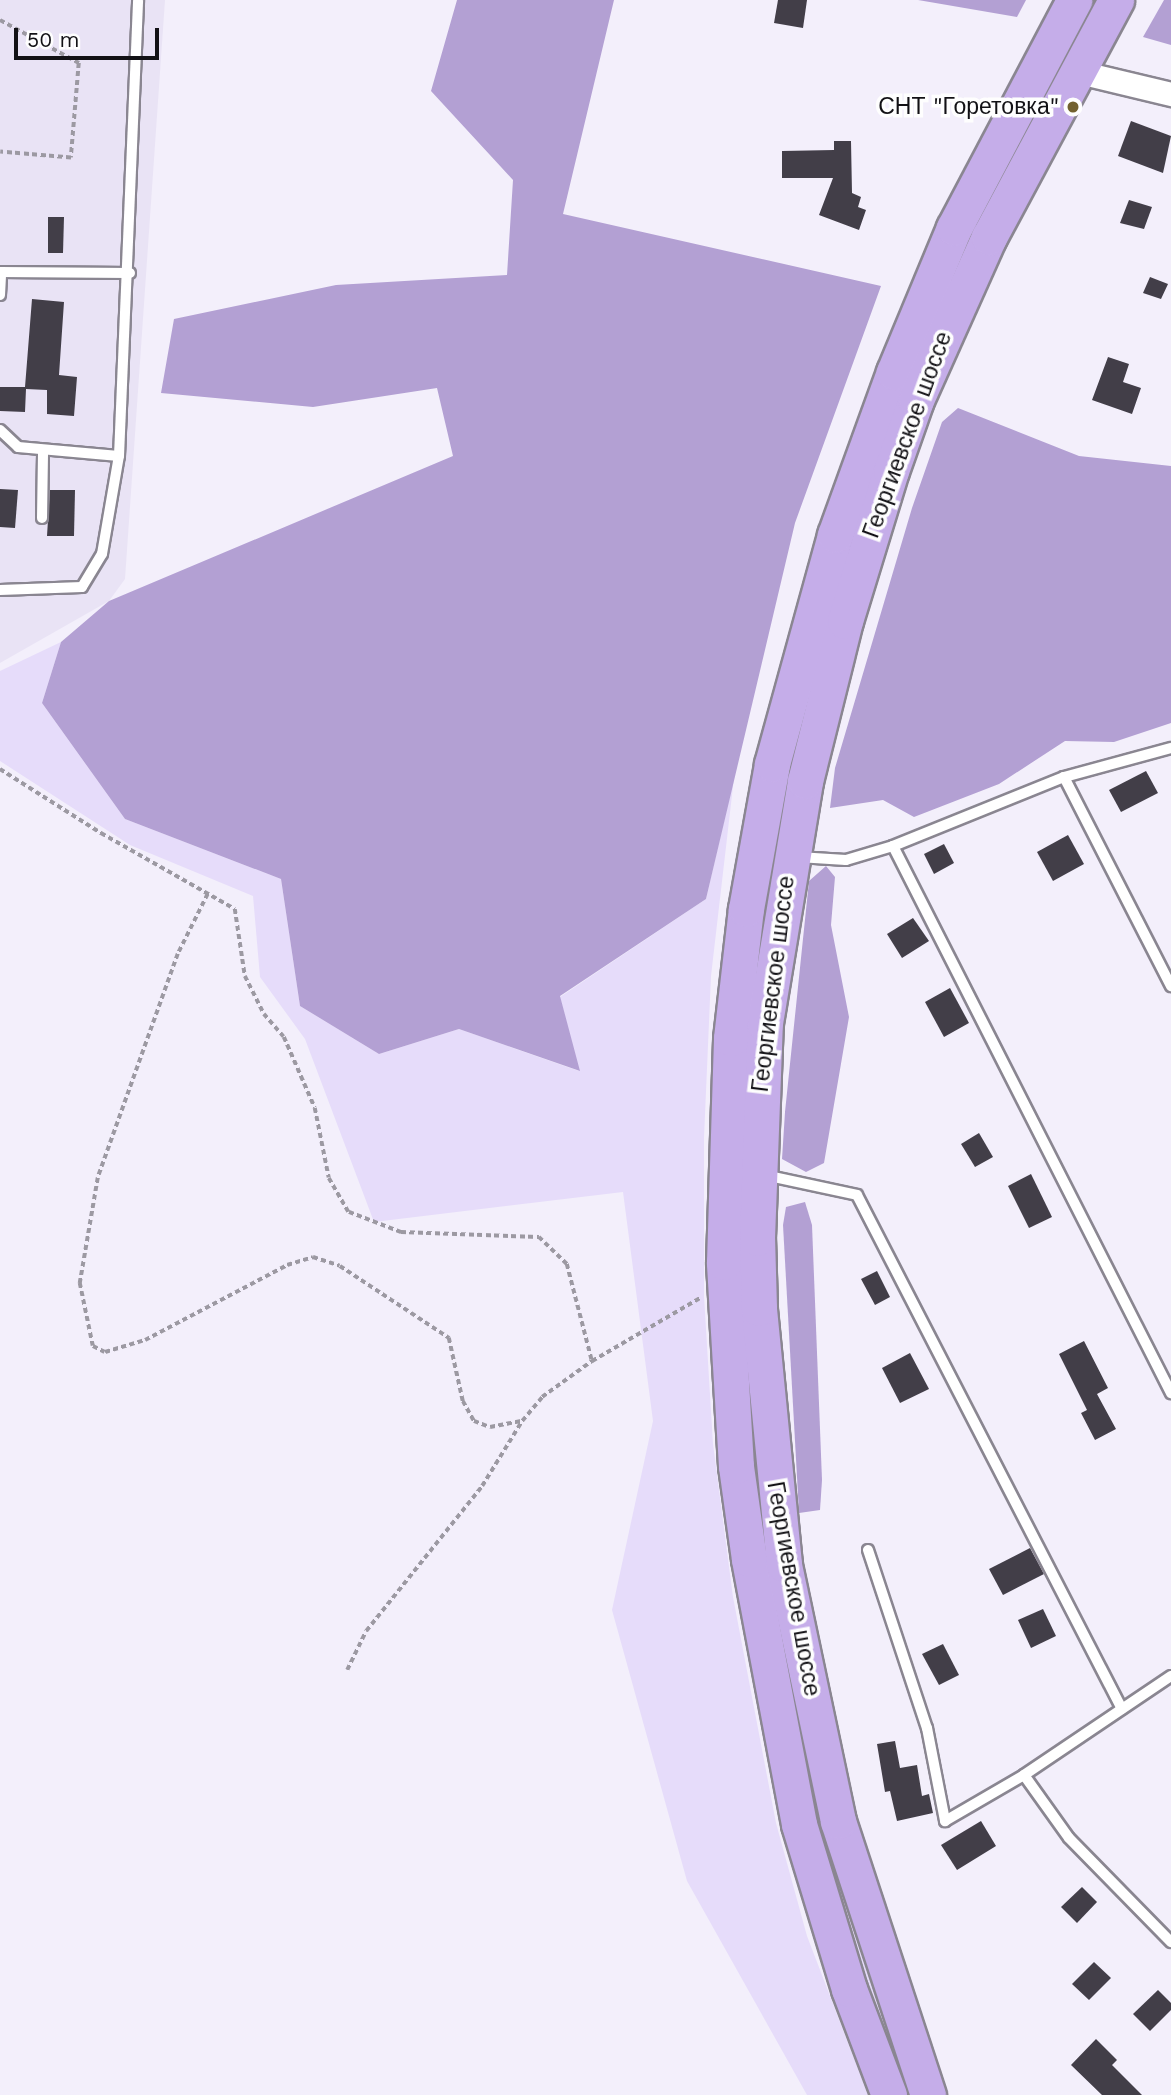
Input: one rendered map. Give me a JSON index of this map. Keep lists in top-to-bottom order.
{
  "streets": {
    "main road": ["Георгиевское шоссе"]
  },
  "places": ["СНТ \"Горетовка\""],
  "scale_bar": "50 m"
}
